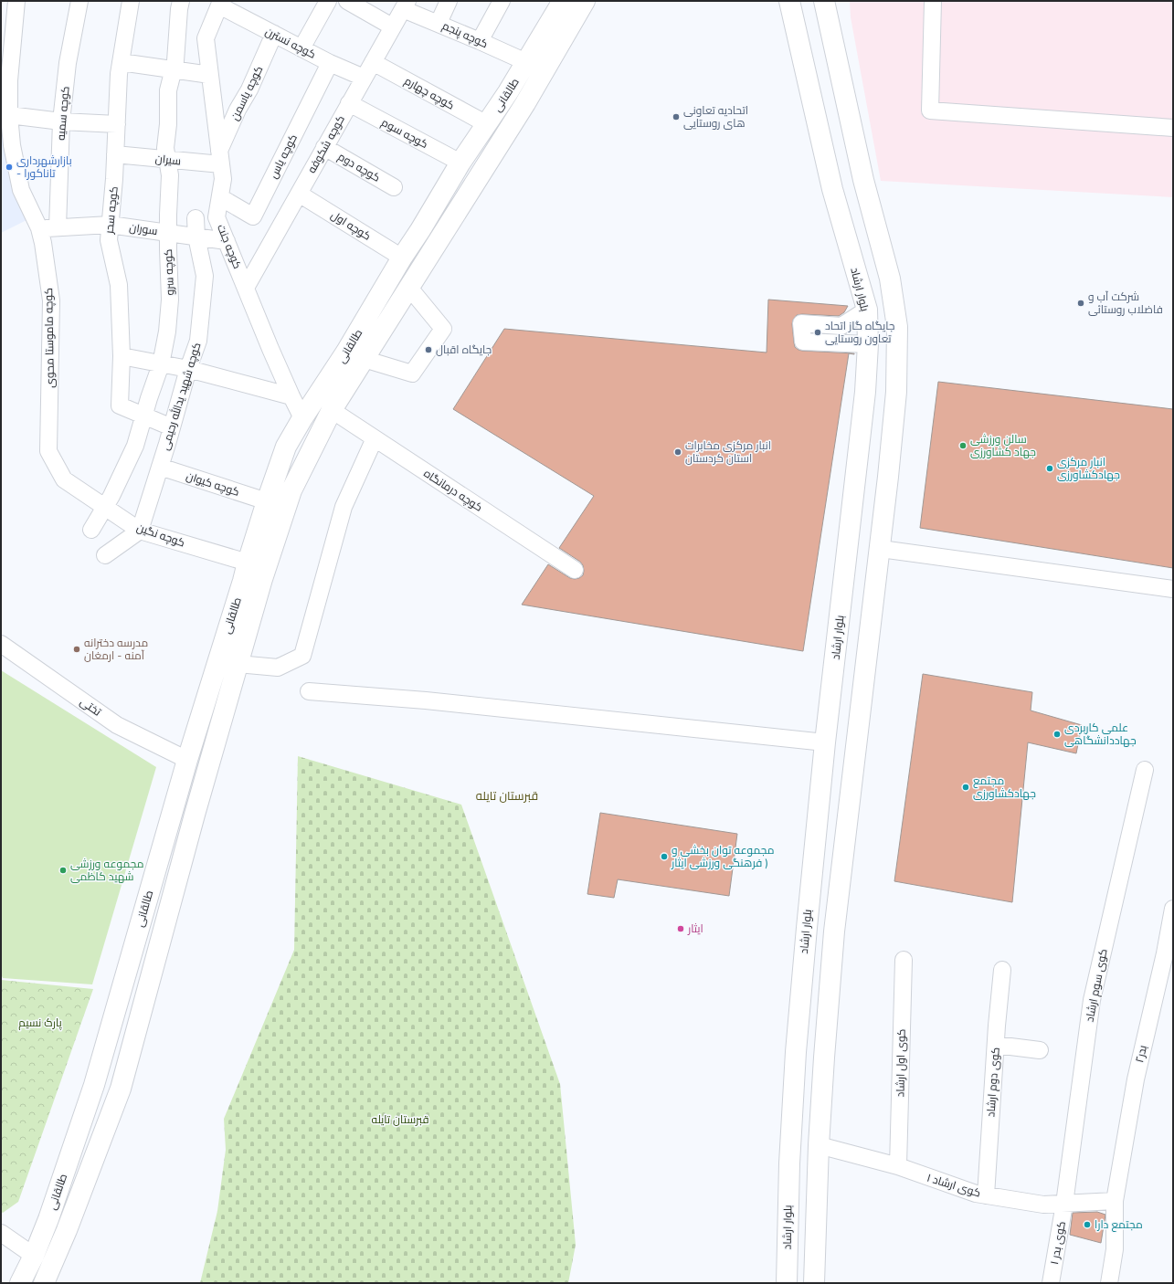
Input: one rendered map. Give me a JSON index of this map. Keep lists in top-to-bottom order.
{
  "streets": {
    "main road": ["طالقانی", "بلوار ارشاد"],
    "street": [
      "کوچه پنجم",
      "کوچه نسترن",
      "کوچه یاسمن",
      "کوچه چهارم",
      "کوچه سمیه",
      "کوچه سوم",
      "کوچه شکوفه",
      "کوچه یاس",
      "سیران",
      "کوچه دوم",
      "کوچه سحر",
      "کوچه اول",
      "سوران",
      "کوچه جنت",
      "کوچه سرو",
      "کوچه ماموستا محوی",
      "کوچه شهید یدالله رحیمی",
      "کوچه کیوان",
      "کوچه درمانگاه",
      "کوچه نگین",
      "تختی",
      "کوی سوم ارشاد",
      "بدر۲",
      "کوی اول ارشاد",
      "کوی دوم ارشاد",
      "کوی ارشاد ۱",
      "کوی بدر ۱"
    ]
  },
  "crossings": [
    ["کوچه پنجم", "طالقانی"],
    ["کوچه پنجم", "کوچه شکوفه"],
    ["کوچه نسترن", "کوچه یاسمن"],
    ["کوچه نسترن", "کوچه شکوفه"],
    ["کوچه نسترن", "کوچه یاس"],
    ["کوچه نسترن", "کوچه جنت"],
    ["کوچه یاسمن", "سیران"],
    ["کوچه یاسمن", "کوچه جنت"],
    ["کوچه چهارم", "طالقانی"],
    ["کوچه چهارم", "کوچه شکوفه"],
    ["طالقانی", "کوچه سوم"],
    ["طالقانی", "کوچه اول"],
    ["طالقانی", "کوچه جنت"],
    ["طالقانی", "کوچه کیوان"],
    ["طالقانی", "کوچه درمانگاه"],
    ["طالقانی", "کوچه نگین"],
    ["طالقانی", "تختی"],
    ["کوچه سمیه", "سوران"],
    ["کوچه سوم", "کوچه شکوفه"],
    ["کوچه شکوفه", "کوچه دوم"],
    ["کوچه شکوفه", "کوچه اول"],
    ["کوچه شکوفه", "کوچه جنت"],
    ["کوچه یاس", "کوچه جنت"],
    ["سیران", "کوچه سحر"],
    ["سیران", "کوچه جنت"],
    ["سیران", "کوچه سرو"],
    ["کوچه سحر", "سوران"],
    ["کوچه سحر", "کوچه سرو"],
    ["کوچه سحر", "کوچه شهید یدالله رحیمی"],
    ["سوران", "کوچه جنت"],
    ["سوران", "کوچه سرو"],
    ["سوران", "کوچه ماموستا محوی"],
    ["سوران", "کوچه شهید یدالله رحیمی"],
    ["کوچه سرو", "کوچه نگین"],
    ["کوچه ماموستا محوی", "کوچه نگین"],
    ["کوچه شهید یدالله رحیمی", "کوچه کیوان"],
    ["کوچه شهید یدالله رحیمی", "کوچه نگین"],
    ["کوی سوم ارشاد", "کوی ارشاد ۱"],
    ["کوی سوم ارشاد", "کوی بدر ۱"],
    ["بدر۲", "کوی ارشاد ۱"],
    ["کوی اول ارشاد", "کوی ارشاد ۱"],
    ["کوی دوم ارشاد", "کوی ارشاد ۱"],
    ["کوی ارشاد ۱", "کوی بدر ۱"]
  ],
  "districts": ["قبرستان تایله"],
  "parks": ["پارک نسیم", "قبرستان تایله"],
  "places": [
    "اتحادیه تعاونی های روستایی",
    "بازارشهرداری - تاناکورا",
    "شرکت آب و فاضلاب روستائی",
    "جایگاه گاز اتحاد تعاون روستایی",
    "جایگاه اقبال",
    "سالن ورزشی جهاد کشاورزی",
    "انبار مرکزی مخابرات استان کردستان",
    "انبار مرکزی جهادکشاورزی",
    "مدرسه دخترانه آمنه - ارمغان",
    "علمی کاربردی جهاددانشگاهی",
    "مجتمع جهادکشاورزی",
    "مجموعه توان بخشی و فرهنگی ورزشی ایثار )",
    "مجموعه ورزشی شهید کاظمی",
    "ایثار",
    "مجتمع دارا"
  ]
}
